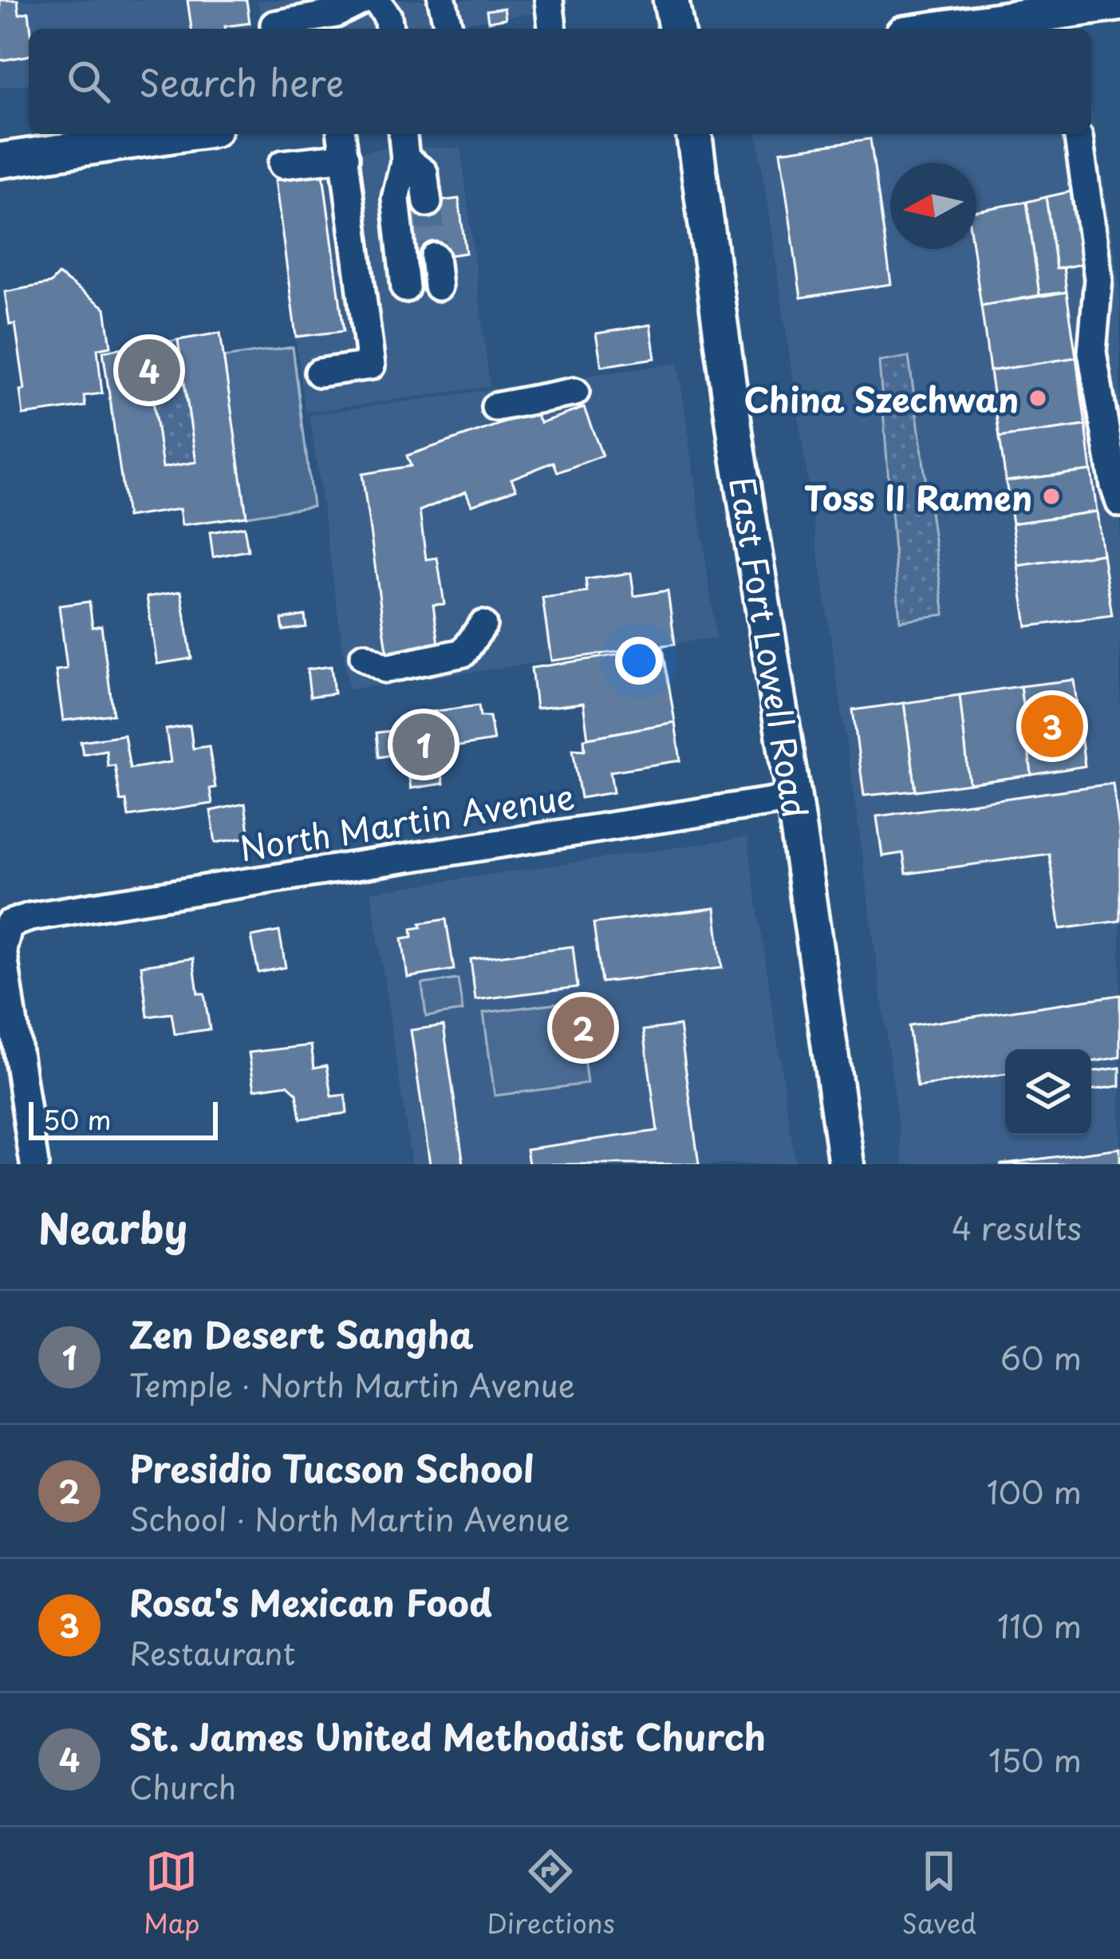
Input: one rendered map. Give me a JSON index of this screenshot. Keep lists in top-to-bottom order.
{
  "streets": {
    "main road": ["East Fort Lowell Road"],
    "street": ["North Martin Avenue"]
  },
  "crossings": [
    ["East Fort Lowell Road", "North Martin Avenue"]
  ],
  "places": ["China Szechwan", "Toss II Ramen"],
  "scale_bar": "50 m",
  "north": "left",
  "page": {
    "search": "Search here",
    "pins": [
      "4",
      "3",
      "1",
      "2"
    ],
    "scale": "50 m",
    "heading": ["Nearby", "4 results"],
    "list": [
      {
        "mark": "1",
        "name": "Zen Desert Sangha",
        "note": "Temple · North Martin Avenue",
        "value": "60 m"
      },
      {
        "mark": "2",
        "name": "Presidio Tucson School",
        "note": "School · North Martin Avenue",
        "value": "100 m"
      },
      {
        "mark": "3",
        "name": "Rosa's Mexican Food",
        "note": "Restaurant",
        "value": "110 m"
      },
      {
        "mark": "4",
        "name": "St. James United Methodist Church",
        "note": "Church",
        "value": "150 m"
      }
    ],
    "nav": ["Map", "Directions", "Saved"]
  }
}
